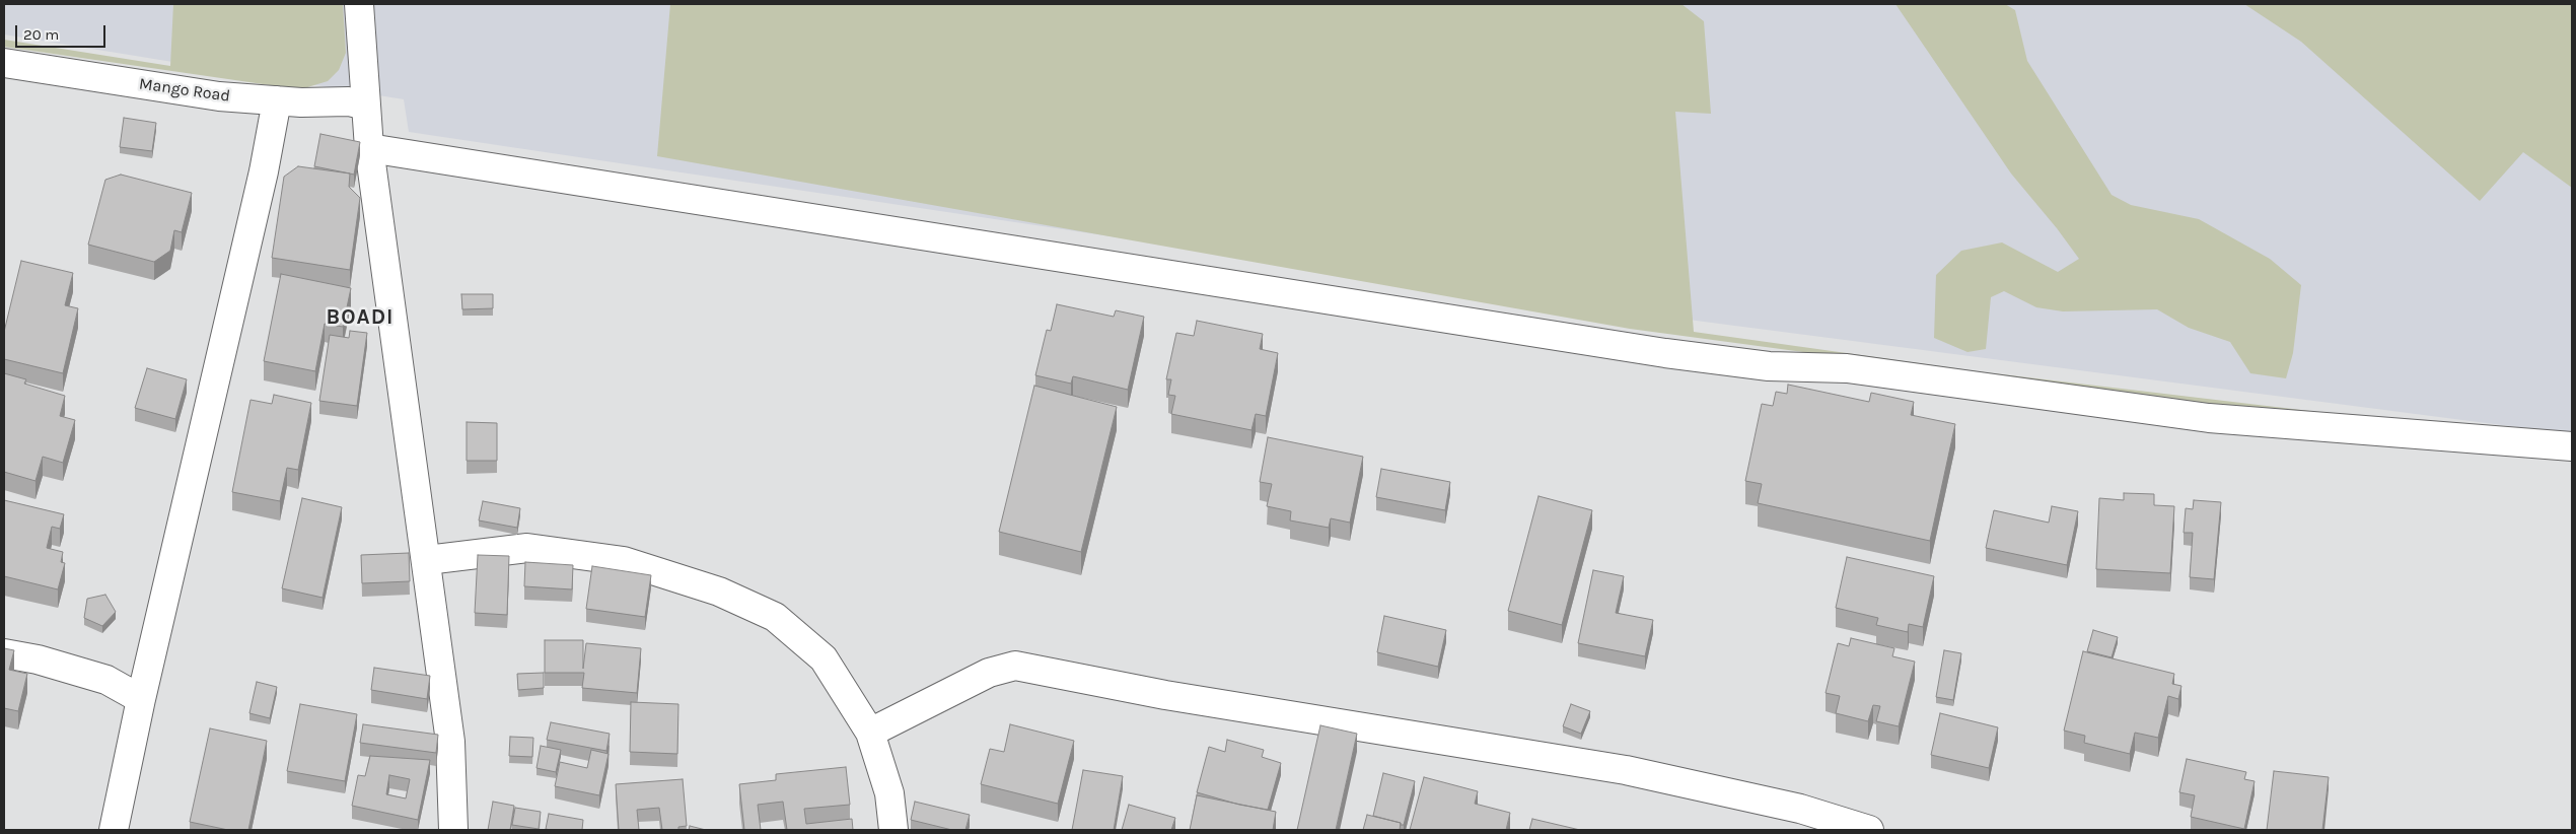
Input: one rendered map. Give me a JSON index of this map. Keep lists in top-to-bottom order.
{
  "streets": {
    "street": ["Mango Road"]
  },
  "districts": ["BOADI"],
  "scale_bar": "20 m"
}
